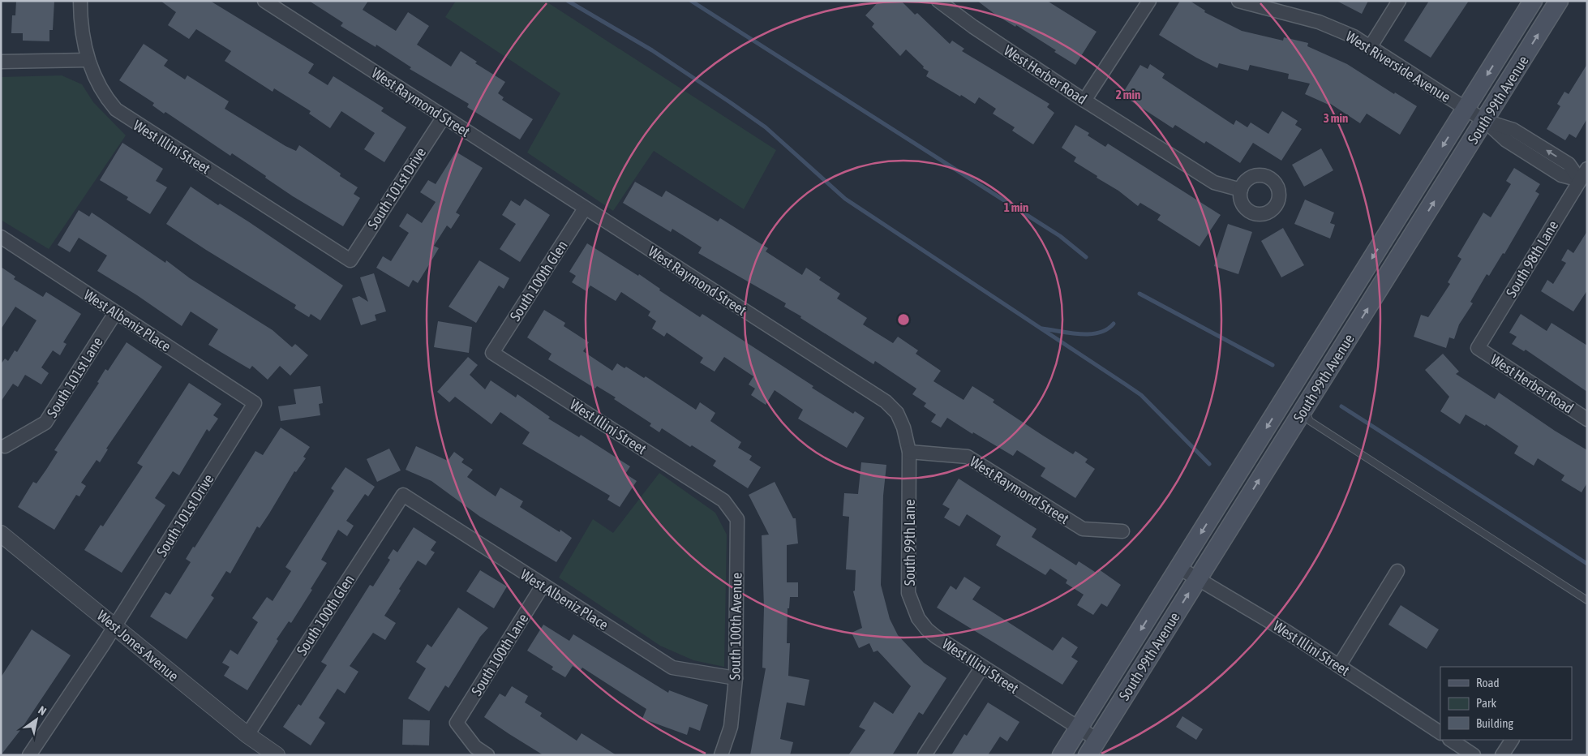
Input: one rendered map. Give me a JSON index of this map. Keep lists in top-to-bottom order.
{
  "streets": {
    "main road": ["South 99th Avenue"],
    "street": [
      "West Riverside Avenue",
      "West Herber Road",
      "West Raymond Street",
      "West Illini Street",
      "South 101st Drive",
      "South 98th Lane",
      "South 100th Glen",
      "West Albeniz Place",
      "South 101st Lane",
      "South 99th Lane",
      "South 100th Avenue",
      "West Jones Avenue",
      "South 100th Lane"
    ]
  },
  "crossings": [
    ["West Riverside Avenue", "South 99th Avenue"],
    ["West Riverside Avenue", "South 98th Lane"],
    ["West Herber Road", "South 98th Lane"],
    ["South 99th Avenue", "West Illini Street"],
    ["West Raymond Street", "South 101st Drive"],
    ["West Raymond Street", "South 100th Glen"],
    ["West Raymond Street", "South 99th Lane"],
    ["West Illini Street", "South 101st Drive"],
    ["West Illini Street", "South 100th Glen"],
    ["West Illini Street", "South 99th Lane"],
    ["West Illini Street", "South 100th Avenue"],
    ["South 101st Drive", "West Albeniz Place"],
    ["South 101st Drive", "West Jones Avenue"],
    ["South 100th Glen", "West Albeniz Place"],
    ["South 100th Glen", "West Jones Avenue"],
    ["West Albeniz Place", "South 101st Lane"],
    ["West Albeniz Place", "South 100th Avenue"],
    ["West Albeniz Place", "South 100th Lane"]
  ],
  "legend": ["Road", "Park", "Building"],
  "north": "top right",
  "rings": ["2 min", "3 min", "1 min"]
}
